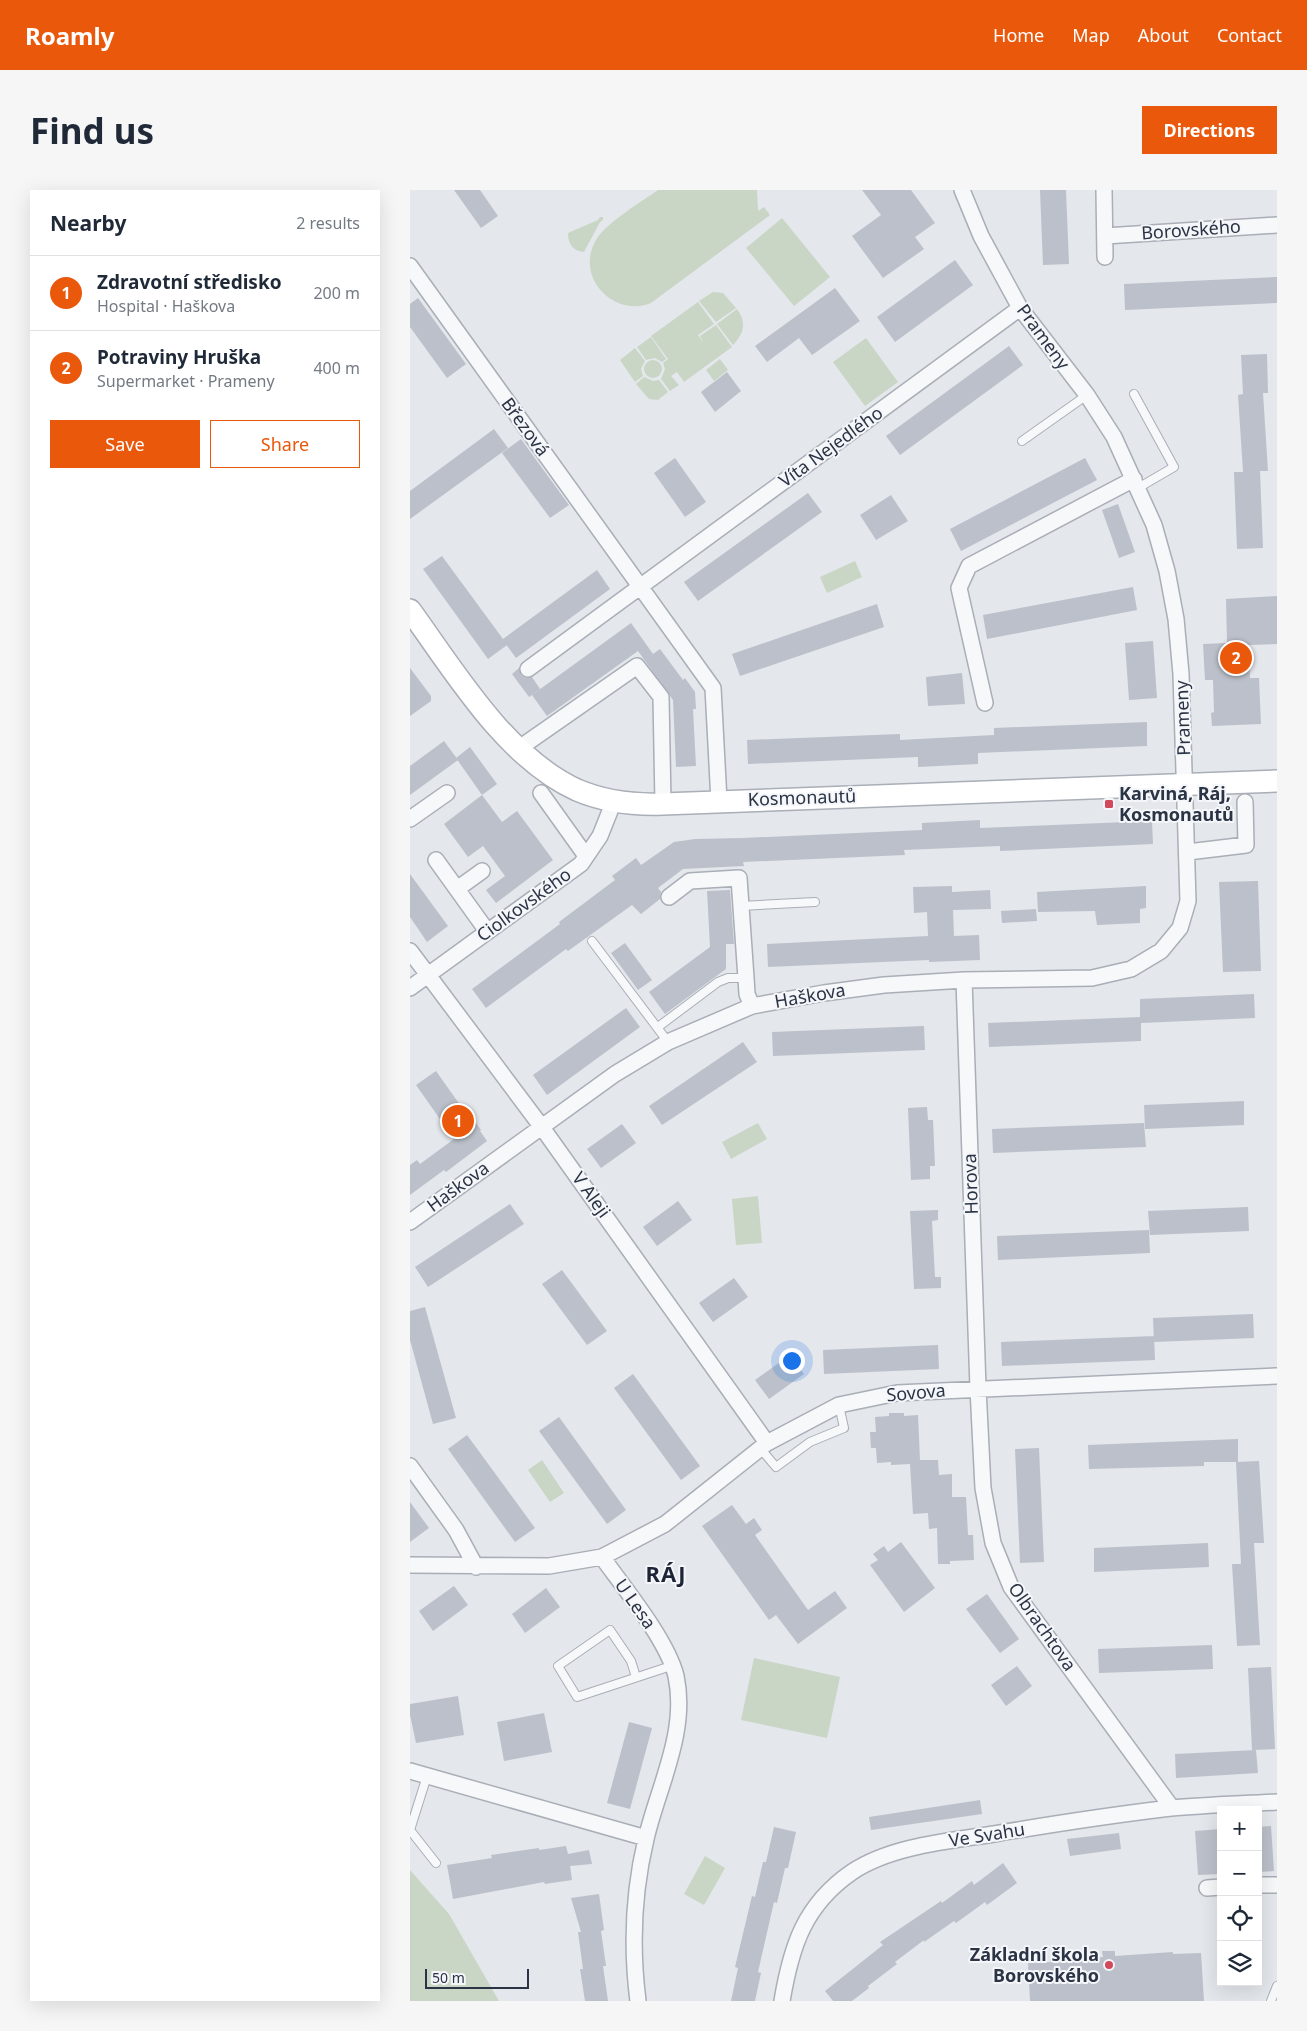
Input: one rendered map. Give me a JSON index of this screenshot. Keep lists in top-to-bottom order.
{
  "streets": {
    "street": [
      "Borovského",
      "Prameny",
      "Březová",
      "Víta Nejedlého",
      "Kosmonautů",
      "Ciolkovského",
      "Haškova",
      "Horova",
      "V Aleji",
      "Sovova",
      "U Lesa",
      "Olbrachtova",
      "Ve Svahu"
    ]
  },
  "crossings": [
    ["Prameny", "Víta Nejedlého"],
    ["Prameny", "Kosmonautů"],
    ["Prameny", "Haškova"],
    ["Březová", "Víta Nejedlého"],
    ["Březová", "Kosmonautů"],
    ["Kosmonautů", "Ciolkovského"],
    ["Kosmonautů", "Haškova"],
    ["Ciolkovského", "V Aleji"],
    ["Haškova", "Horova"],
    ["Haškova", "V Aleji"],
    ["Horova", "Sovova"],
    ["Horova", "Olbrachtova"],
    ["V Aleji", "Sovova"],
    ["Sovova", "U Lesa"],
    ["Sovova", "Olbrachtova"],
    ["Olbrachtova", "Ve Svahu"]
  ],
  "districts": ["RÁJ"],
  "places": {
    "transit": ["Karviná, Ráj, Kosmonautů"],
    "other": ["Základní škola Borovského"]
  },
  "scale_bar": "50 m",
  "page": {
    "header": "Roamly",
    "nav": [
      "Home",
      "Map",
      "About",
      "Contact"
    ],
    "buttons": [
      "Directions",
      ["Save", "Share"]
    ],
    "title": "Find us",
    "heading": ["Nearby", "2 results"],
    "list": [
      {
        "mark": "1",
        "name": "Zdravotní středisko",
        "note": "Hospital · Haškova",
        "value": "200 m"
      },
      {
        "mark": "2",
        "name": "Potraviny Hruška",
        "note": "Supermarket · Prameny",
        "value": "400 m"
      }
    ],
    "pins": ["2", "1"],
    "map_buttons": ["+", "−"],
    "scale": "50 m"
  }
}
